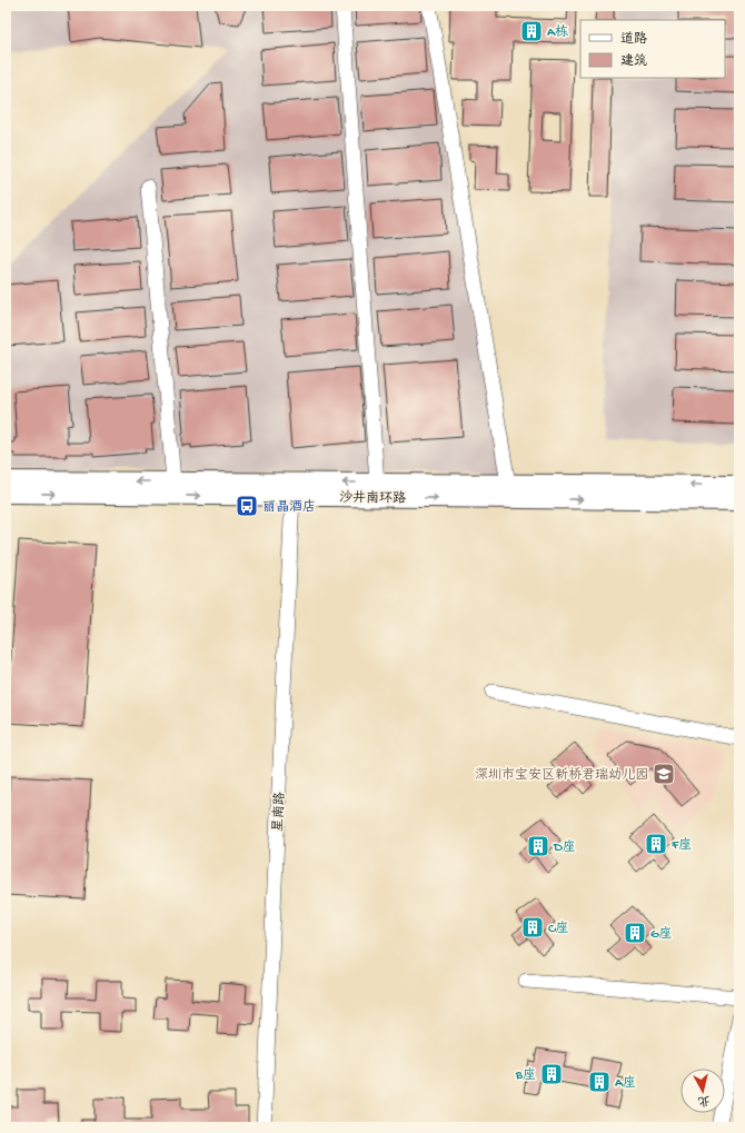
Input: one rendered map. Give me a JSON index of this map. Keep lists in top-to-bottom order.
{
  "streets": {
    "main road": ["沙井南环路"],
    "street": ["星南路"]
  },
  "crossings": [
    ["沙井南环路", "星南路"]
  ],
  "places": {
    "building": [
      "A栋",
      "F座",
      "D座",
      "C座",
      "G座",
      "B座",
      "A座"
    ],
    "bus stop": ["丽晶酒店"],
    "school or university": ["深圳市宝安区新桥君瑞幼儿园"]
  },
  "legend": ["道路", "建筑"],
  "north": "bottom"
}
